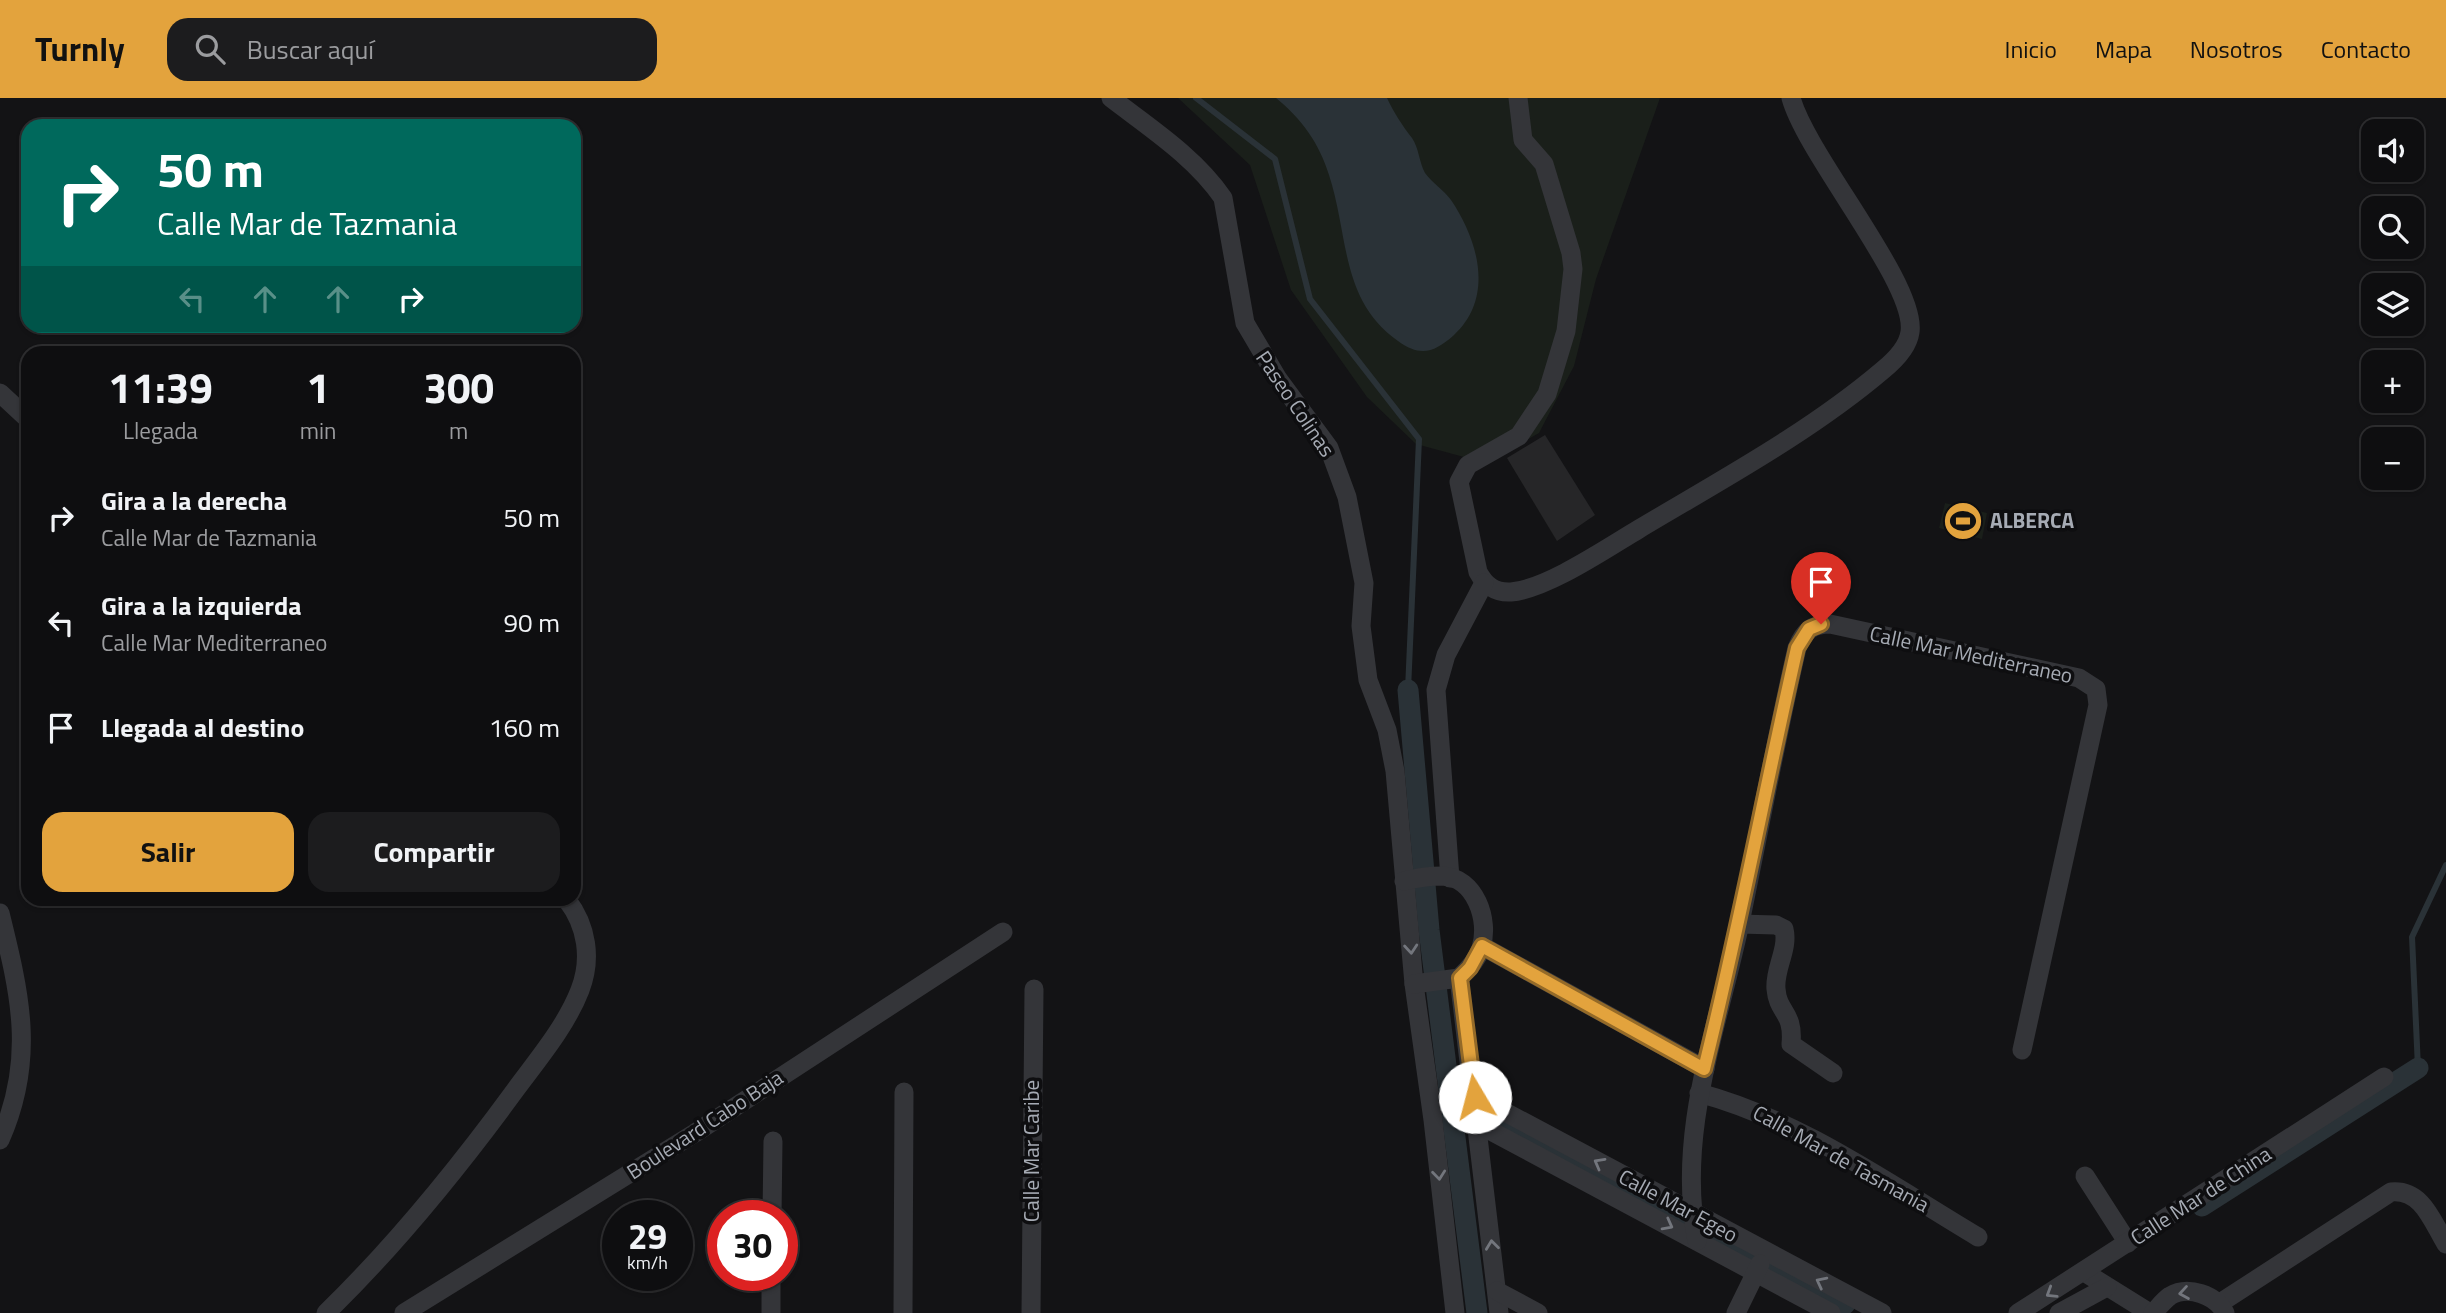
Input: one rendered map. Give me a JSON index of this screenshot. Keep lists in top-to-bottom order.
{
  "streets": {
    "street": [
      "Paseo Colinas",
      "Calle Mar Mediterraneo",
      "Boulevard Cabo Baja",
      "Calle Mar Caribe",
      "Calle Mar de Tasmania",
      "Calle Mar de China",
      "Calle Mar Egeo"
    ]
  },
  "crossings": [
    ["Calle Mar Mediterraneo", "Calle Mar de Tasmania"],
    ["Calle Mar Mediterraneo", "Calle Mar Egeo"]
  ],
  "places": {
    "sports": ["ALBERCA"]
  },
  "page": {
    "header": "Turnly",
    "search": "Buscar aquí",
    "nav": [
      "Inicio",
      "Mapa",
      "Nosotros",
      "Contacto"
    ],
    "map_buttons": ["+", "−"],
    "turn": ["50 m", "Calle Mar de Tazmania"],
    "eta": [
      "11:39",
      "Llegada",
      "1",
      "min",
      "300",
      "m"
    ],
    "list": [
      {
        "name": "Gira a la derecha",
        "note": "Calle Mar de Tazmania",
        "value": "50 m"
      },
      {
        "name": "Gira a la izquierda",
        "note": "Calle Mar Mediterraneo",
        "value": "90 m"
      },
      {
        "name": "Llegada al destino",
        "value": "160 m"
      }
    ],
    "buttons": ["Salir", "Compartir"],
    "speed": "29 km/h",
    "limit": "30"
  }
}
